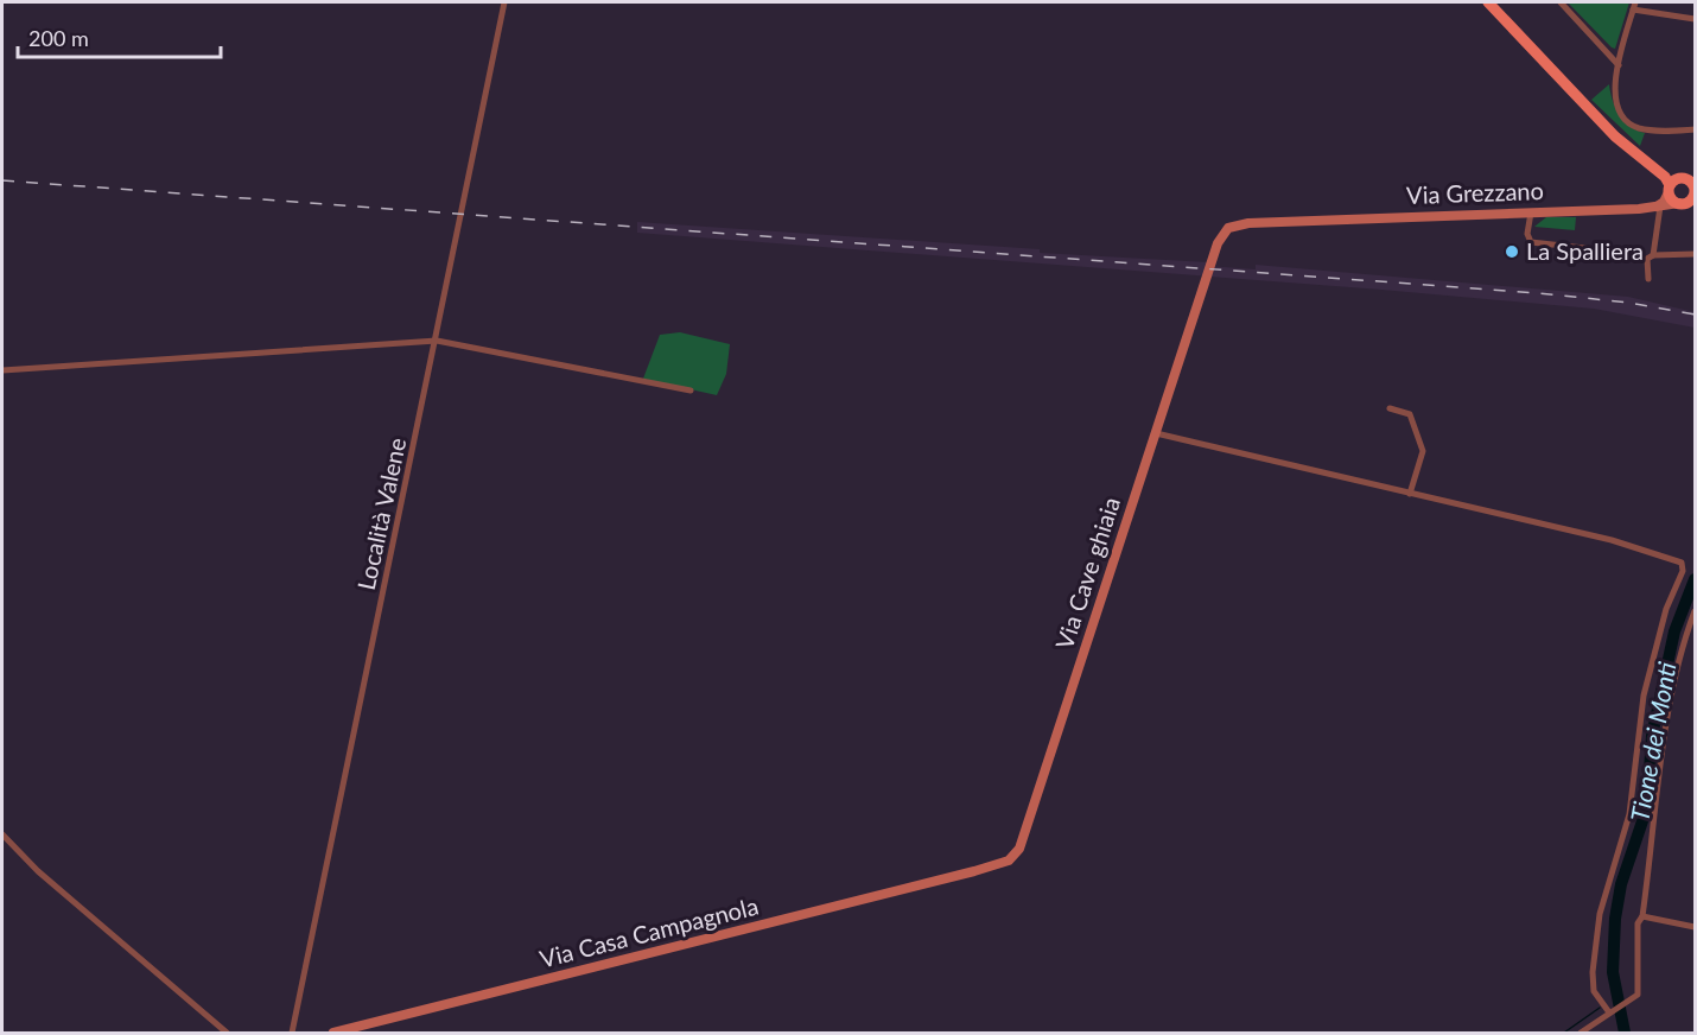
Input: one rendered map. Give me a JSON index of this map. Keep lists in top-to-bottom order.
{
  "streets": {
    "street": [
      "Via Grezzano",
      "Località Valene",
      "Via Cave ghiaia",
      "Via Casa Campagnola"
    ]
  },
  "crossings": [
    ["Via Grezzano", "Via Cave ghiaia"],
    ["Via Cave ghiaia", "Via Casa Campagnola"]
  ],
  "water": ["Tione dei Monti"],
  "places": ["La Spalliera"],
  "scale_bar": "200 m"
}
